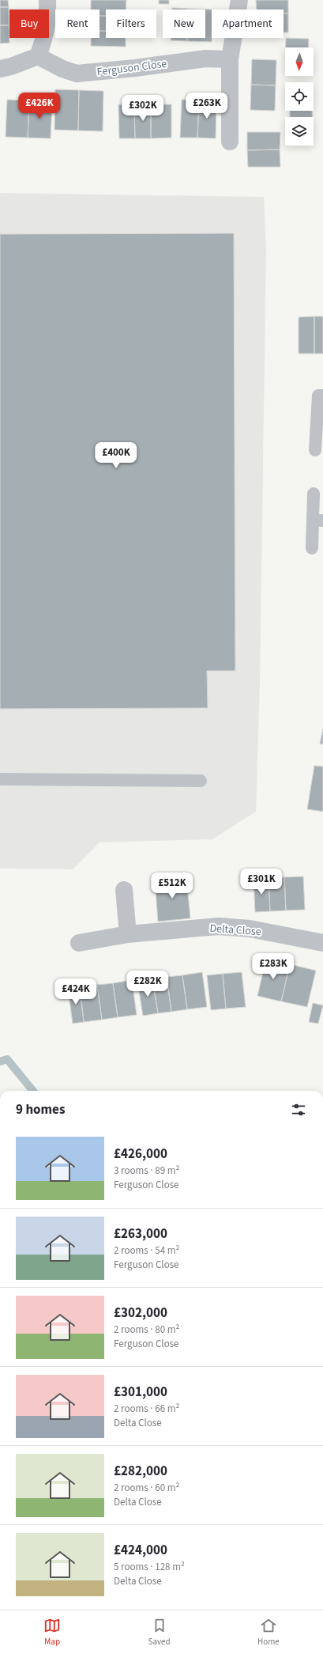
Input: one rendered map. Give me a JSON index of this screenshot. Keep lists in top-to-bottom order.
{
  "streets": {
    "street": ["Ferguson Close", "Delta Close"]
  },
  "north": "bottom",
  "page": {
    "chip": [
      "Buy",
      "Rent",
      "Filters",
      "New",
      "Apartment"
    ],
    "price": [
      "£426K",
      "£263K",
      "£302K",
      "£400K",
      "£301K",
      "£512K",
      "£283K",
      "£282K",
      "£424K"
    ],
    "heading": "9 homes",
    "list": [
      {
        "name": "£426,000",
        "note": "3 rooms · 89 m² · Ferguson Close"
      },
      {
        "name": "£263,000",
        "note": "2 rooms · 54 m² · Ferguson Close"
      },
      {
        "name": "£302,000",
        "note": "2 rooms · 80 m² · Ferguson Close"
      },
      {
        "name": "£301,000",
        "note": "2 rooms · 66 m² · Delta Close"
      },
      {
        "name": "£282,000",
        "note": "2 rooms · 60 m² · Delta Close"
      },
      {
        "name": "£424,000",
        "note": "5 rooms · 128 m² · Delta Close"
      }
    ],
    "tabs": ["Map", "Saved", "Home"]
  }
}
